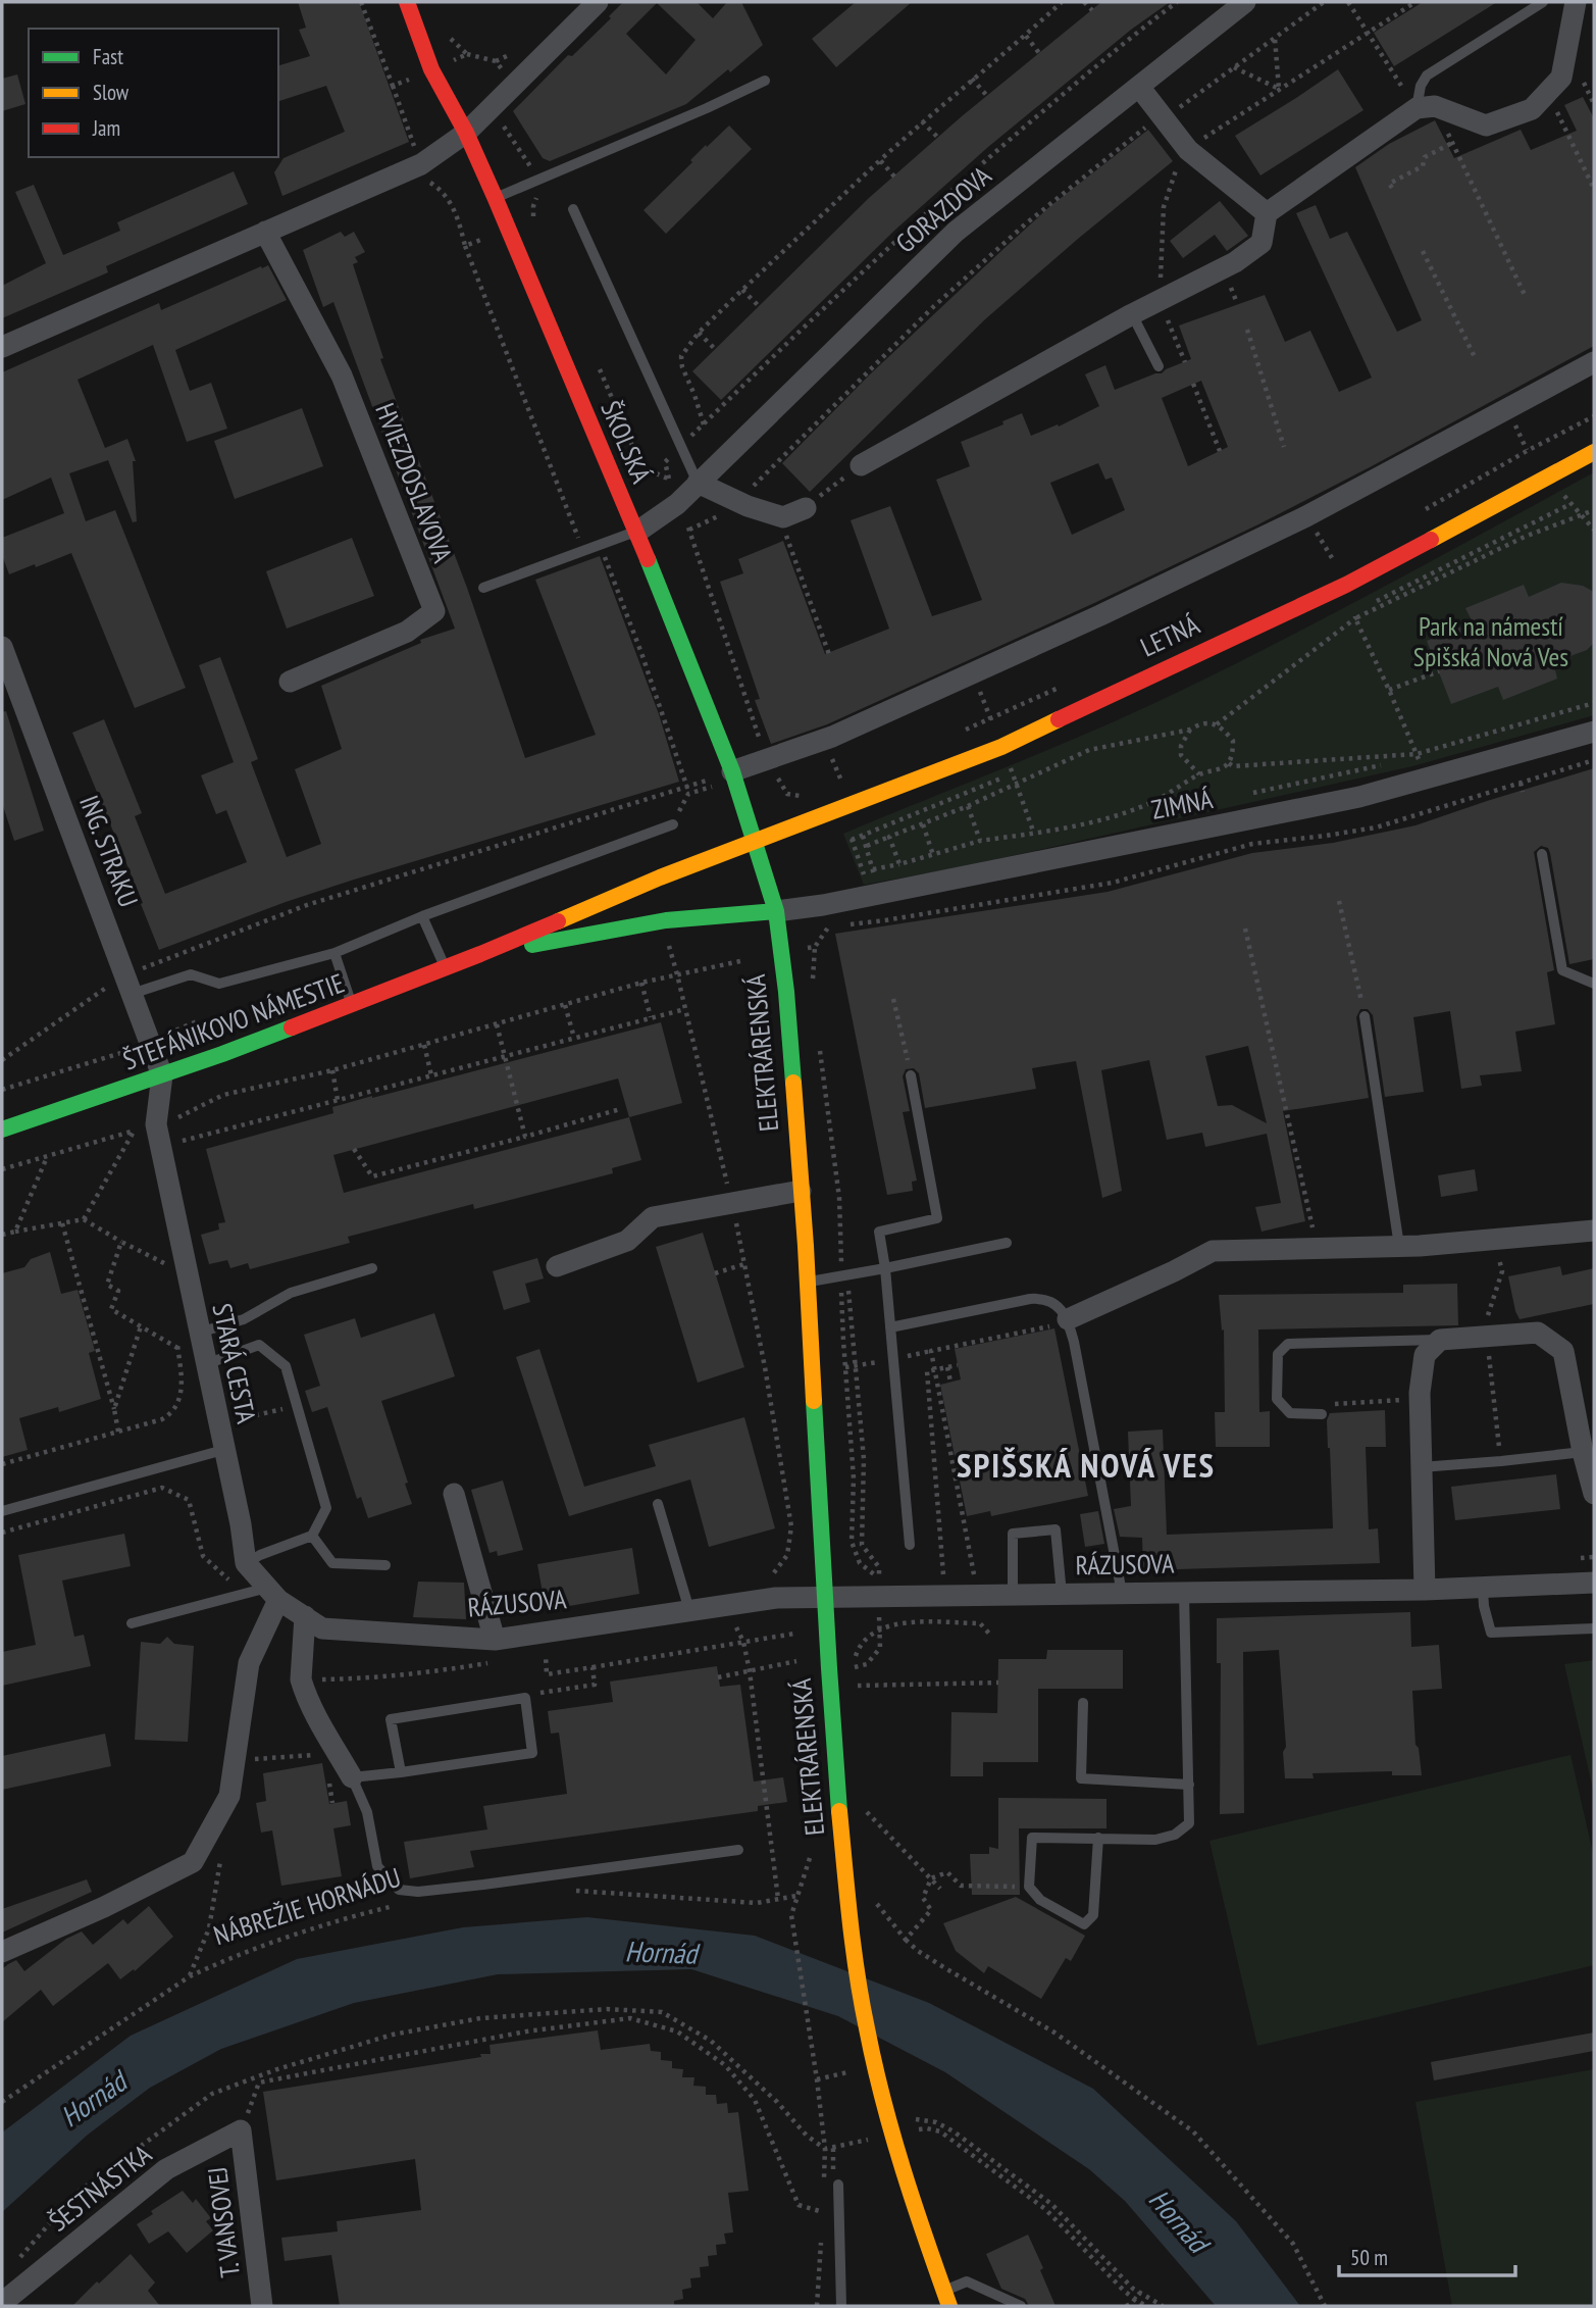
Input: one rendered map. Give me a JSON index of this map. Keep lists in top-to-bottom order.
{
  "streets": {
    "main road": [
      "ŠKOLSKÁ",
      "LETNÁ",
      "ŠTEFÁNIKOVO NÁMESTIE",
      "ELEKTRÁRENSKÁ"
    ],
    "street": [
      "GORAZDOVA",
      "HVIEZDOSLAVOVA",
      "ZIMNÁ",
      "ING. STRAKU",
      "STARÁ CESTA",
      "RÁZUSOVA",
      "ŠESTNÁSTKA",
      "T. VANSOVEJ"
    ],
    "path": ["NÁBREŽIE HORNÁDU"]
  },
  "crossings": [
    ["GORAZDOVA", "ŠKOLSKÁ"],
    ["ŠKOLSKÁ", "LETNÁ"],
    ["ŠKOLSKÁ", "ZIMNÁ"],
    ["ŠKOLSKÁ", "ŠTEFÁNIKOVO NÁMESTIE"],
    ["ŠKOLSKÁ", "ELEKTRÁRENSKÁ"],
    ["LETNÁ", "ŠTEFÁNIKOVO NÁMESTIE"],
    ["ZIMNÁ", "ŠTEFÁNIKOVO NÁMESTIE"],
    ["ZIMNÁ", "ELEKTRÁRENSKÁ"],
    ["ING. STRAKU", "ŠTEFÁNIKOVO NÁMESTIE"],
    ["ING. STRAKU", "STARÁ CESTA"],
    ["ŠTEFÁNIKOVO NÁMESTIE", "ELEKTRÁRENSKÁ"],
    ["ŠTEFÁNIKOVO NÁMESTIE", "STARÁ CESTA"],
    ["ELEKTRÁRENSKÁ", "RÁZUSOVA"],
    ["ŠESTNÁSTKA", "T. VANSOVEJ"]
  ],
  "districts": ["SPIŠSKÁ NOVÁ VES"],
  "water": ["Hornád"],
  "parks": ["Park na námestí Spišská Nová Ves"],
  "legend": ["Fast", "Slow", "Jam"],
  "scale_bar": "50 m"
}
